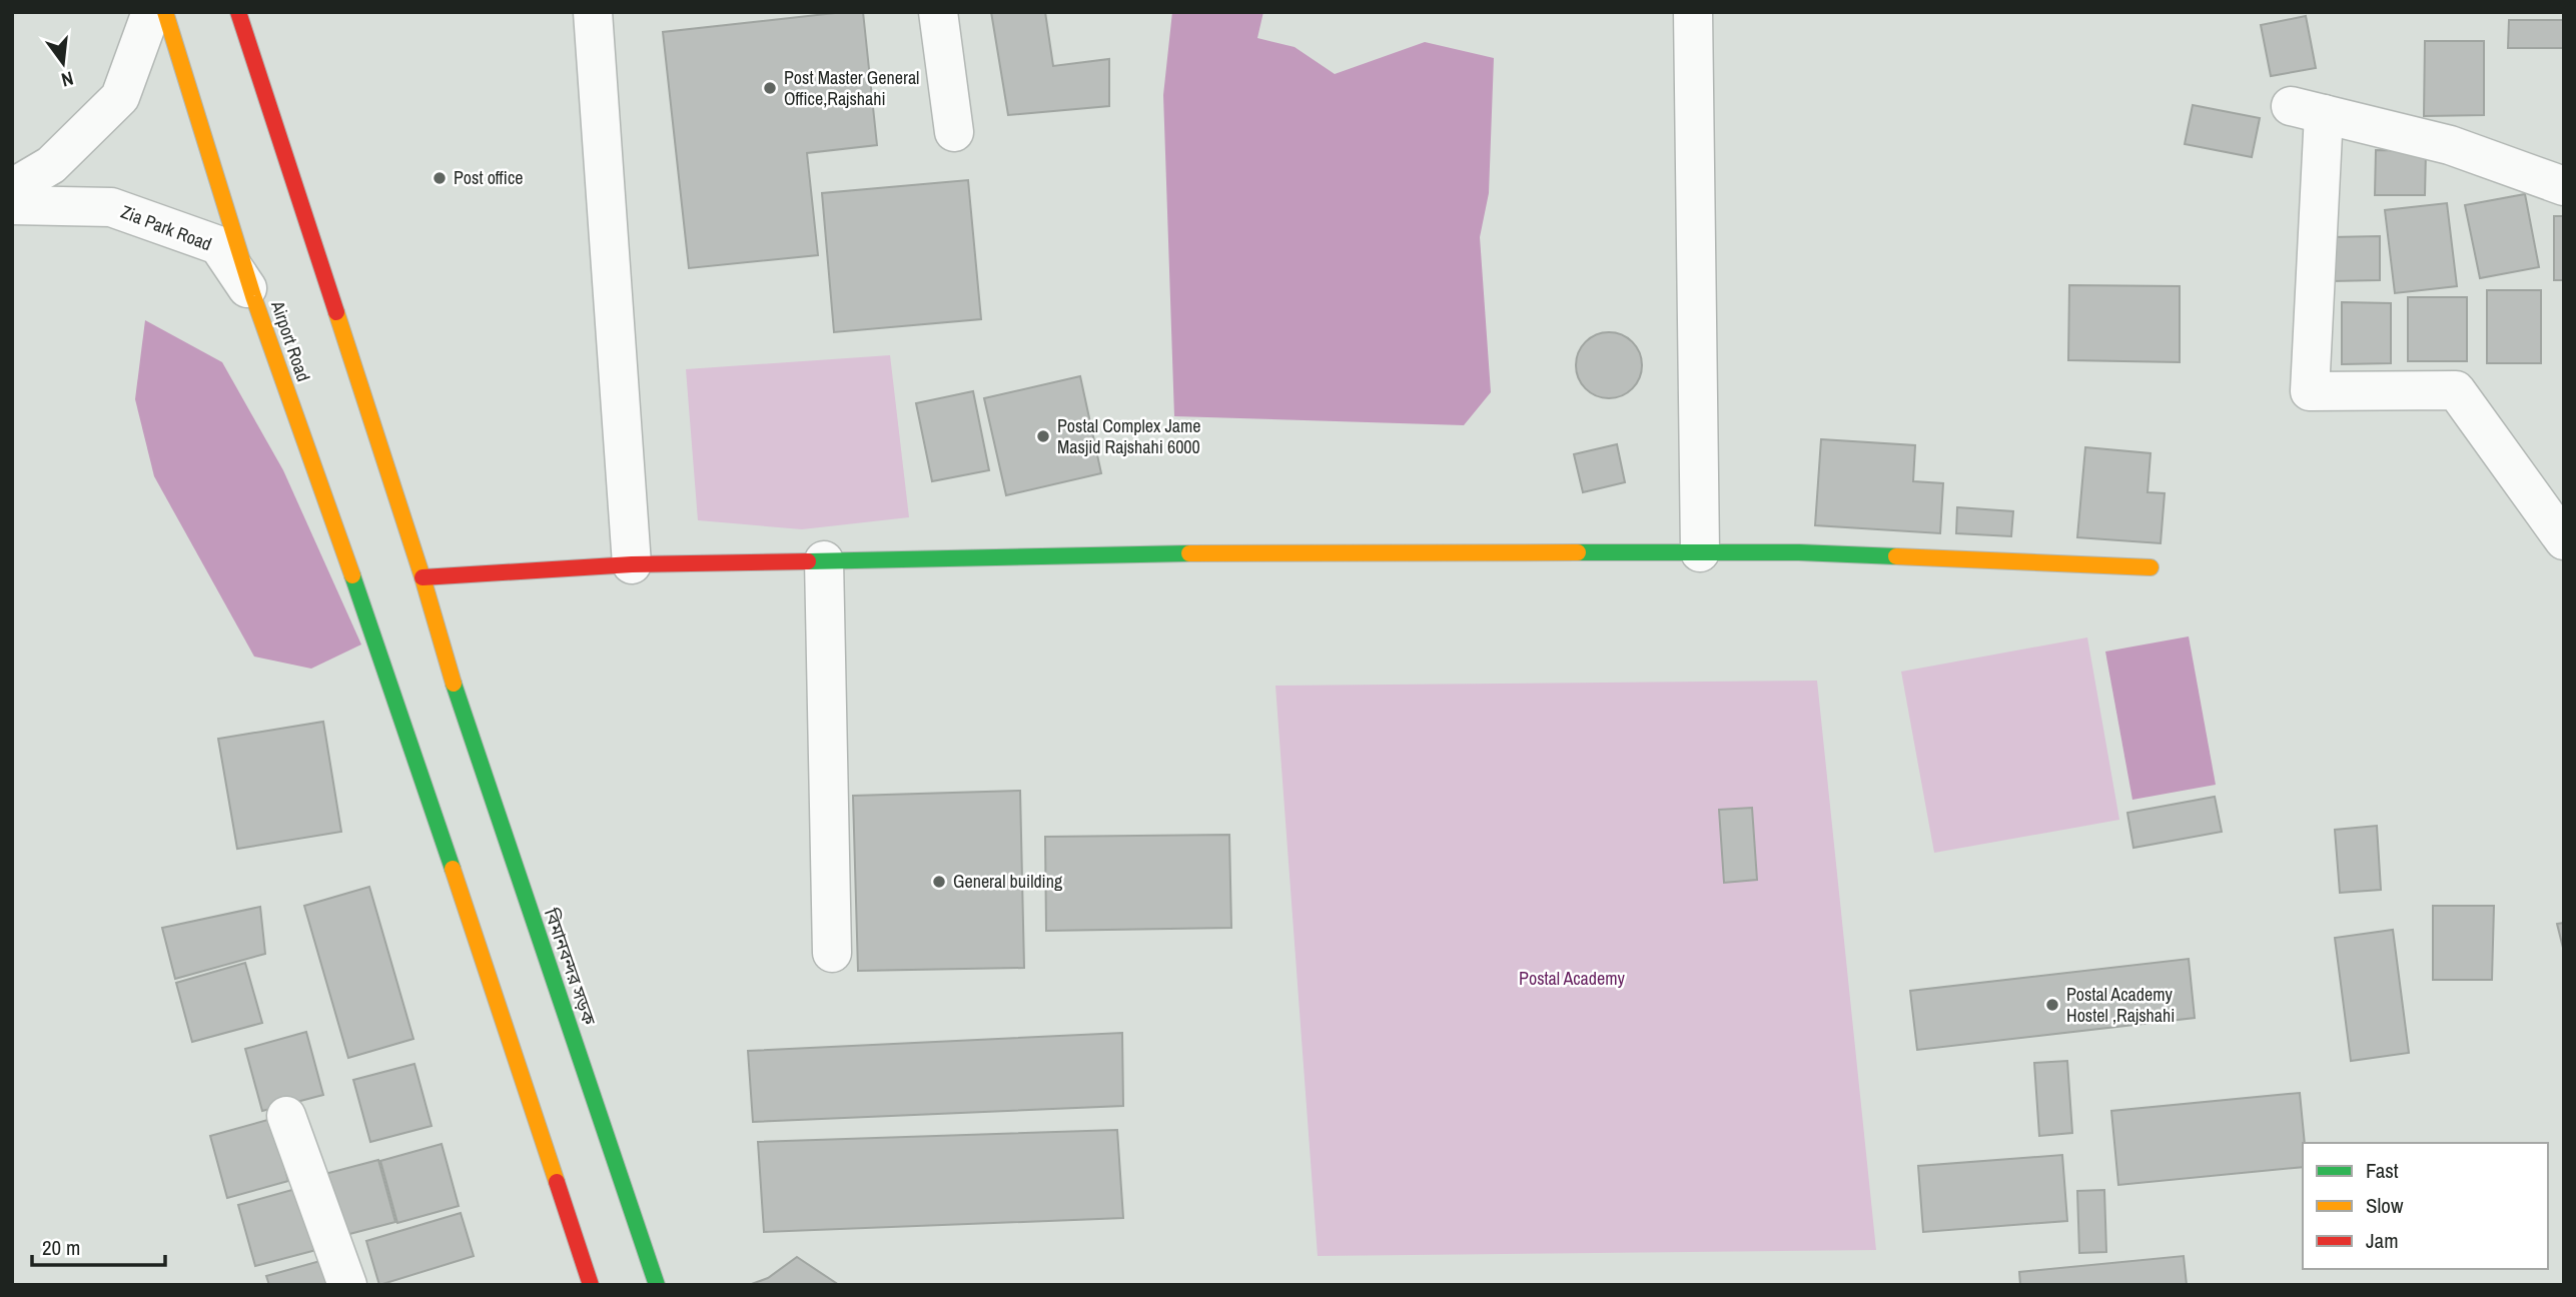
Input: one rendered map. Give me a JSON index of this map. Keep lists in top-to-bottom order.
{
  "streets": {
    "main road": ["Airport Road", "বিমানবন্দর সড়ক"],
    "street": ["Zia Park Road"]
  },
  "crossings": [
    ["Zia Park Road", "Airport Road"]
  ],
  "parks": ["Postal Academy"],
  "places": [
    "Post Master General Office,Rajshahi",
    "Post office",
    "Postal Complex Jame Masjid Rajshahi 6000",
    "General building",
    "Postal Academy Hostel ,Rajshahi"
  ],
  "legend": ["Fast", "Slow", "Jam"],
  "scale_bar": "20 m",
  "north": "bottom"
}
